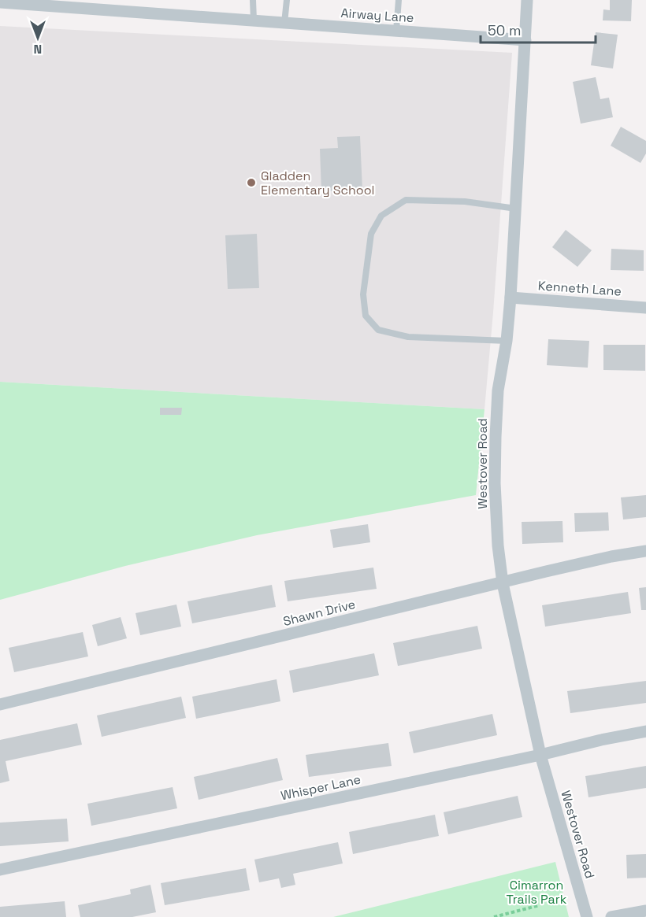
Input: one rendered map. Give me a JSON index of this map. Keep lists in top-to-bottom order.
{
  "streets": {
    "street": [
      "Airway Lane",
      "Kenneth Lane",
      "Westover Road",
      "Shawn Drive",
      "Whisper Lane"
    ]
  },
  "crossings": [
    ["Airway Lane", "Westover Road"],
    ["Kenneth Lane", "Westover Road"],
    ["Westover Road", "Shawn Drive"],
    ["Westover Road", "Whisper Lane"]
  ],
  "parks": ["Cimarron Trails Park"],
  "places": ["Gladden Elementary School"],
  "scale_bar": "50 m",
  "north": "bottom"
}
